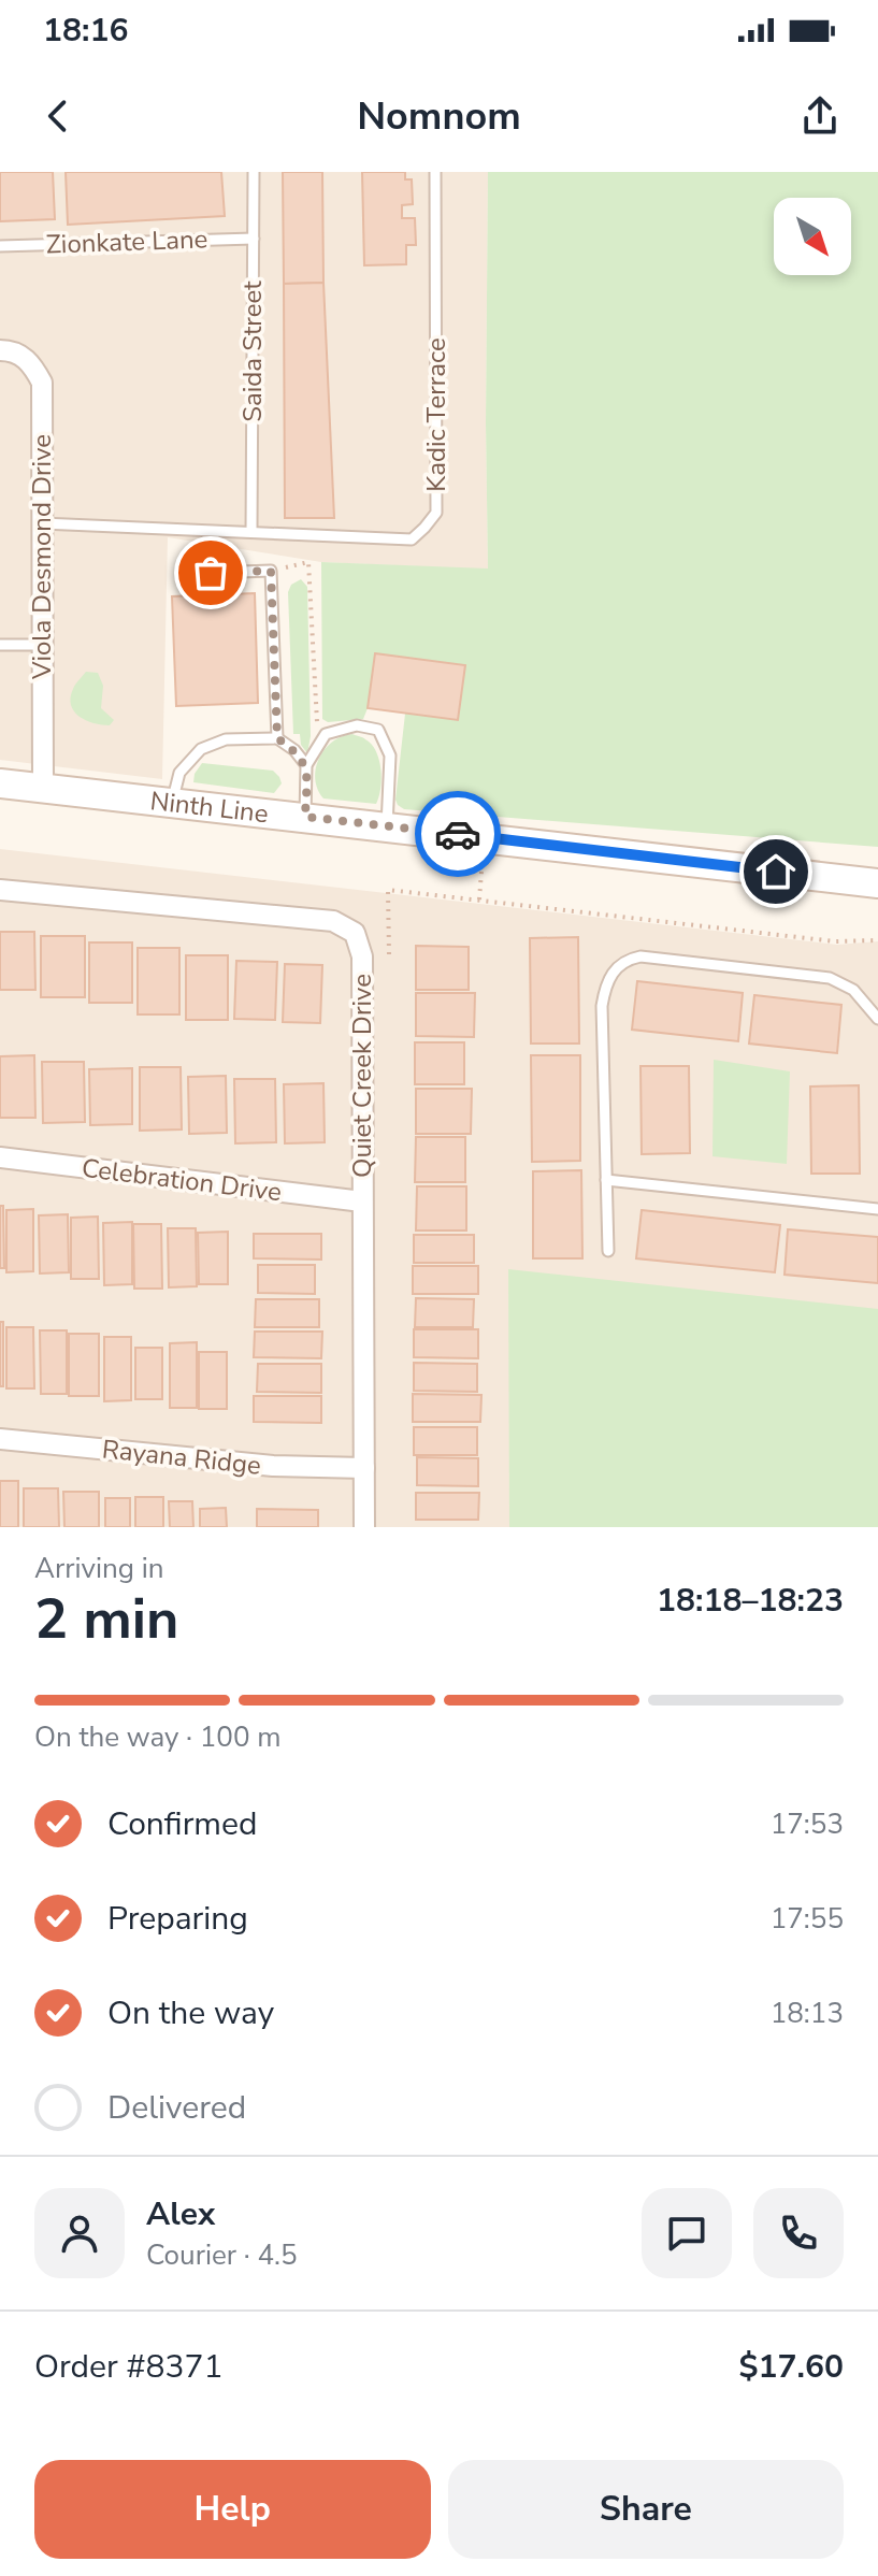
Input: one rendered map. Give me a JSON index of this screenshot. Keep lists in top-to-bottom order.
{
  "streets": {
    "main road": ["Ninth Line"],
    "street": [
      "Viola Desmond Drive",
      "Quiet Creek Drive",
      "Celebration Drive",
      "Rayana Ridge"
    ],
    "lane": ["Zionkate Lane", "Saida Street", "Kadic Terrace"]
  },
  "crossings": [
    ["Zionkate Lane", "Saida Street"],
    ["Saida Street", "Kadic Terrace"],
    ["Viola Desmond Drive", "Ninth Line"],
    ["Quiet Creek Drive", "Celebration Drive"],
    ["Quiet Creek Drive", "Rayana Ridge"]
  ],
  "north": "bottom right",
  "page": {
    "status": "18:16",
    "header": "Nomnom",
    "heading": ["2 min", "Arriving in", "18:18–18:23"],
    "panel": [
      "Alex",
      "Courier · 4.5",
      "Order #8371",
      "$17.60"
    ],
    "bar": "On the way · 100 m",
    "list": [
      ["Confirmed", "17:53"],
      ["Preparing", "17:55"],
      ["On the way", "18:13"],
      "Delivered"
    ],
    "buttons": ["Help", "Share"]
  }
}
